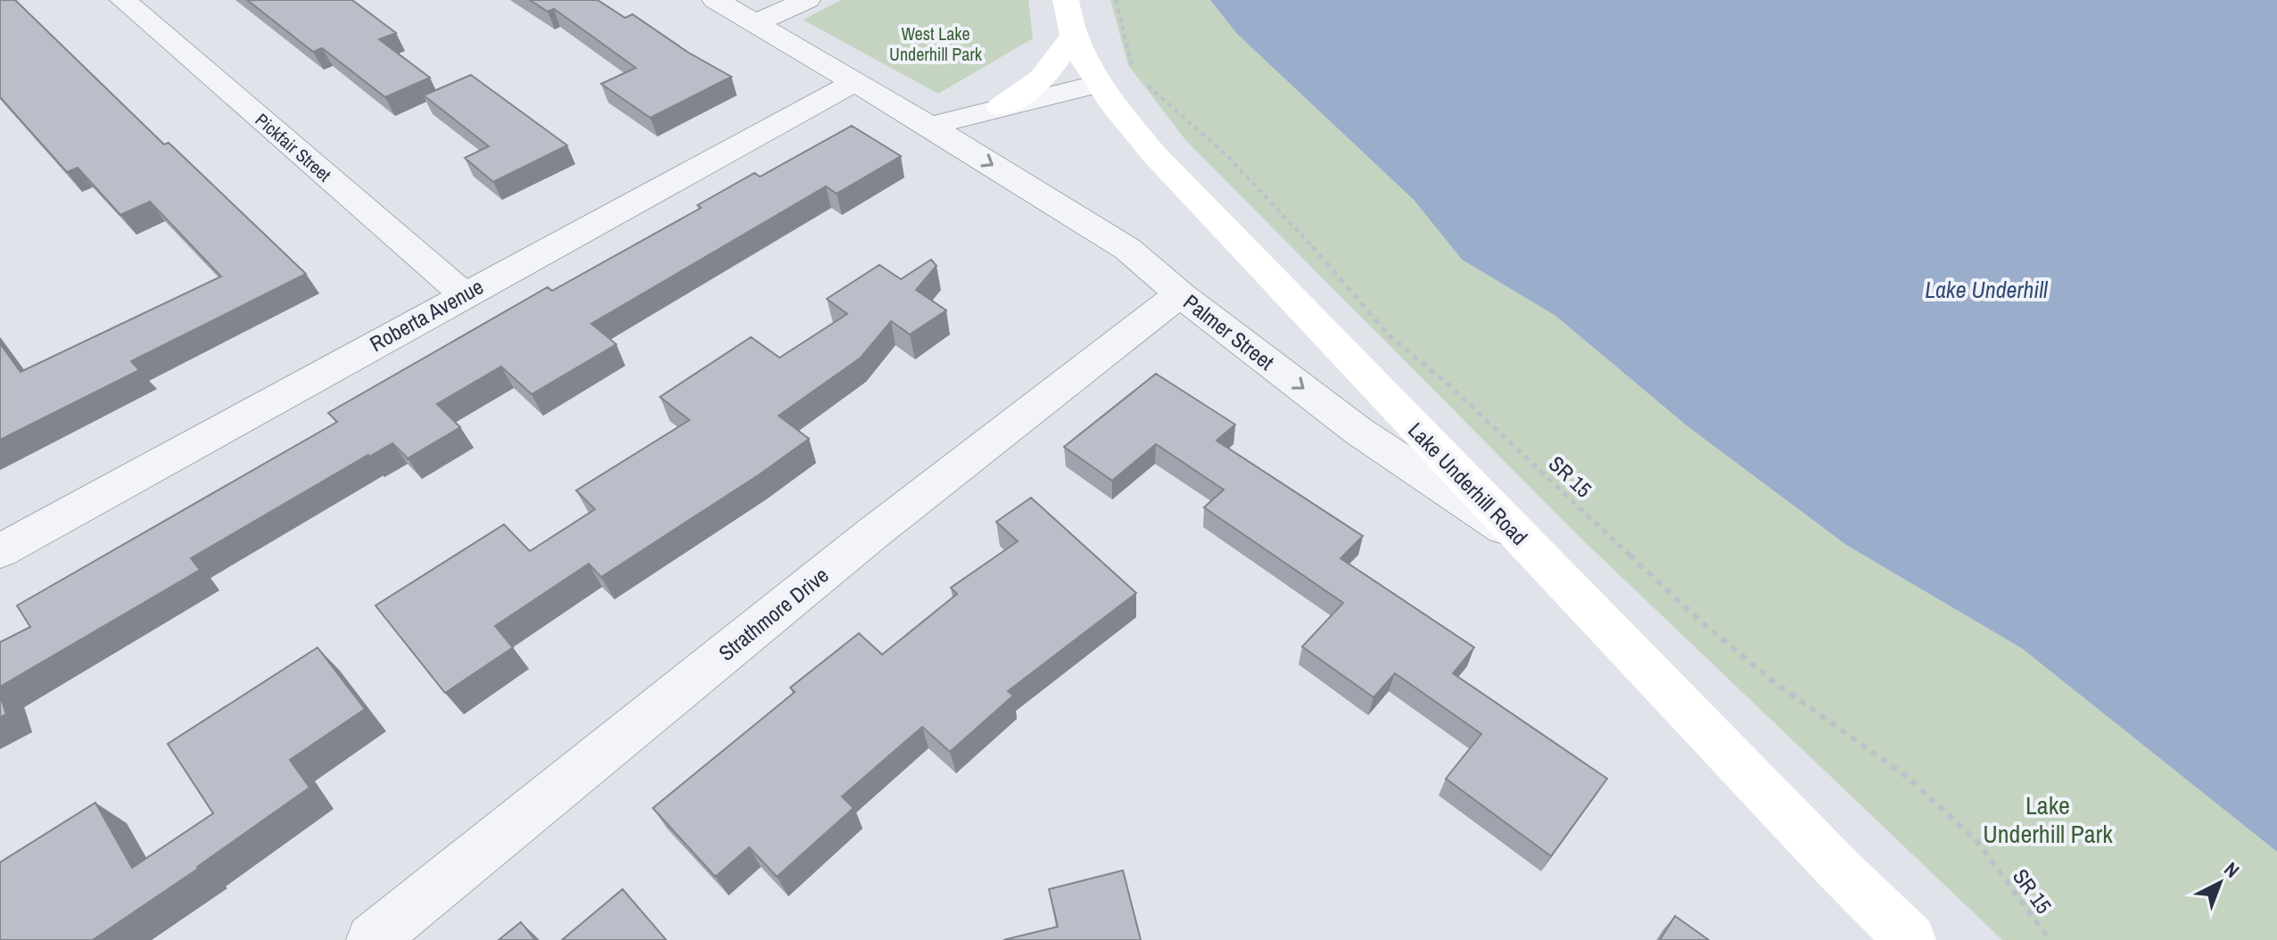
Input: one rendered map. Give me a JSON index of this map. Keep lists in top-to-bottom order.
{
  "streets": {
    "main road": ["Lake Underhill Road"],
    "street": [
      "Pickfair Street",
      "Roberta Avenue",
      "Palmer Street",
      "Strathmore Drive"
    ],
    "path": ["SR 15"]
  },
  "crossings": [
    ["Pickfair Street", "Roberta Avenue"],
    ["Roberta Avenue", "Palmer Street"],
    ["Palmer Street", "Lake Underhill Road"],
    ["Palmer Street", "Strathmore Drive"]
  ],
  "one_way": ["Palmer Street"],
  "water": ["Lake Underhill"],
  "parks": ["West Lake Underhill Park", "Lake Underhill Park"],
  "north": "top right"
}
